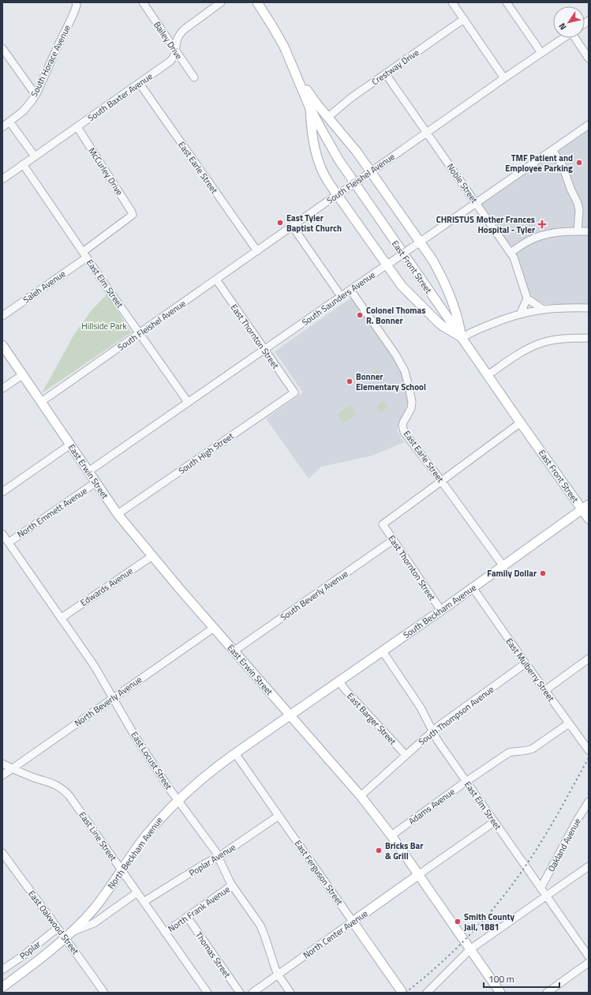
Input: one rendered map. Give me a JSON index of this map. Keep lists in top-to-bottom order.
{
  "streets": {
    "main road": [
      "East Front Street",
      "East Erwin Street",
      "South Beckham Avenue",
      "North Beckham Avenue",
      "East Ferguson Street",
      "North Center Avenue"
    ],
    "street": [
      "Bailey Drive",
      "South Horace Avenue",
      "Crestway Drive",
      "South Baxter Avenue",
      "East Earle Street",
      "McCurley Drive",
      "South Fleishel Avenue",
      "Noble Street",
      "East Elm Street",
      "Saleh Avenue",
      "South Saunders Avenue",
      "East Thornton Street",
      "South High Street",
      "North Emmett Avenue",
      "Edwards Avenue",
      "South Beverly Avenue",
      "East Mulberry Street",
      "North Beverly Avenue",
      "South Thompson Avenue",
      "East Barger Street",
      "East Locust Street",
      "Adams Avenue",
      "East Line Street",
      "Oakland Avenue",
      "Poplar Avenue",
      "North Frank Avenue",
      "East Oakwood Street",
      "Poplar",
      "Thomas Street"
    ]
  },
  "crossings": [
    ["Bailey Drive", "South Baxter Avenue"],
    ["Crestway Drive", "Noble Street"],
    ["South Baxter Avenue", "East Earle Street"],
    ["South Baxter Avenue", "McCurley Drive"],
    ["South Baxter Avenue", "East Elm Street"],
    ["East Earle Street", "South Fleishel Avenue"],
    ["East Earle Street", "South Saunders Avenue"],
    ["East Earle Street", "East Thornton Street"],
    ["East Earle Street", "South Beckham Avenue"],
    ["McCurley Drive", "Saleh Avenue"],
    ["South Fleishel Avenue", "Noble Street"],
    ["South Fleishel Avenue", "East Elm Street"],
    ["South Fleishel Avenue", "East Thornton Street"],
    ["South Fleishel Avenue", "East Erwin Street"],
    ["Noble Street", "South Saunders Avenue"],
    ["East Front Street", "South Beckham Avenue"],
    ["East Elm Street", "Saleh Avenue"],
    ["East Elm Street", "South Saunders Avenue"],
    ["East Elm Street", "South Beckham Avenue"],
    ["East Elm Street", "South Thompson Avenue"],
    ["East Elm Street", "Adams Avenue"],
    ["East Elm Street", "Oakland Avenue"],
    ["South Saunders Avenue", "East Thornton Street"],
    ["South Saunders Avenue", "East Erwin Street"],
    ["East Thornton Street", "South High Street"],
    ["East Thornton Street", "South Beverly Avenue"],
    ["East Thornton Street", "South Beckham Avenue"],
    ["South High Street", "East Erwin Street"],
    ["East Erwin Street", "North Emmett Avenue"],
    ["East Erwin Street", "Edwards Avenue"],
    ["East Erwin Street", "South Beverly Avenue"],
    ["East Erwin Street", "South Beckham Avenue"],
    ["East Erwin Street", "North Beverly Avenue"],
    ["East Erwin Street", "South Thompson Avenue"],
    ["East Erwin Street", "Adams Avenue"],
    ["East Erwin Street", "North Beckham Avenue"],
    ["East Erwin Street", "North Center Avenue"],
    ["North Emmett Avenue", "East Locust Street"],
    ["Edwards Avenue", "East Locust Street"],
    ["South Beckham Avenue", "East Mulberry Street"],
    ["South Beckham Avenue", "East Barger Street"],
    ["South Beckham Avenue", "North Beckham Avenue"],
    ["East Mulberry Street", "South Thompson Avenue"],
    ["East Mulberry Street", "Adams Avenue"],
    ["North Beverly Avenue", "East Locust Street"],
    ["North Beverly Avenue", "East Line Street"],
    ["South Thompson Avenue", "East Barger Street"],
    ["East Locust Street", "North Beckham Avenue"],
    ["East Locust Street", "Poplar Avenue"],
    ["East Locust Street", "North Frank Avenue"],
    ["East Locust Street", "North Center Avenue"],
    ["East Line Street", "North Beckham Avenue"],
    ["East Line Street", "Poplar Avenue"],
    ["East Line Street", "North Frank Avenue"],
    ["North Beckham Avenue", "East Ferguson Street"],
    ["North Beckham Avenue", "East Oakwood Street"],
    ["Poplar Avenue", "East Ferguson Street"],
    ["East Ferguson Street", "North Center Avenue"],
    ["North Frank Avenue", "Thomas Street"],
    ["East Oakwood Street", "Poplar"]
  ],
  "parks": ["Hillside Park"],
  "places": {
    "other": [
      "TMF Patient and Employee Parking",
      "East Tyler Baptist Church",
      "Colonel Thomas R. Bonner",
      "Bonner Elementary School",
      "Family Dollar",
      "Bricks Bar & Grill",
      "Smith County Jail, 1881"
    ],
    "health": ["CHRISTUS Mother Frances Hospital - Tyler"]
  },
  "scale_bar": "100 m",
  "north": "bottom left"
}
